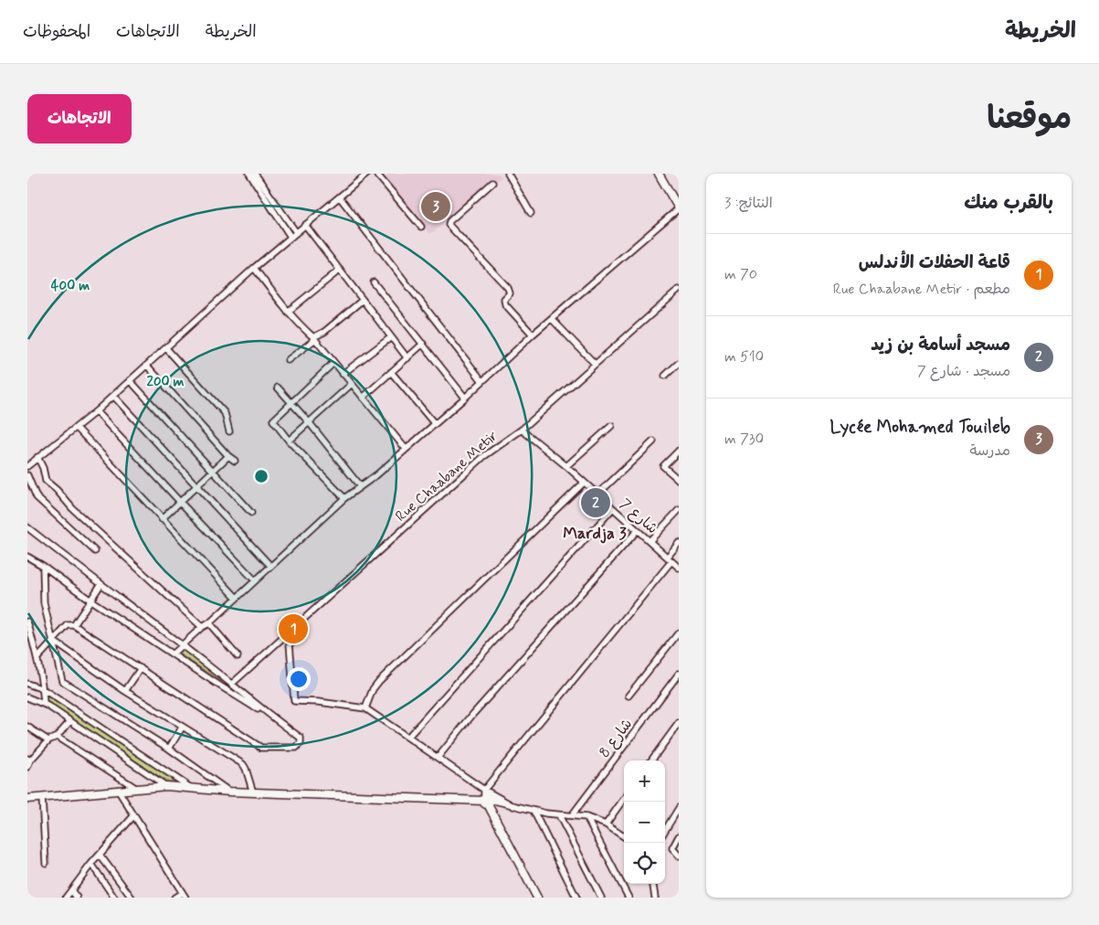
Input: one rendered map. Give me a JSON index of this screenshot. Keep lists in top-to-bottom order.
{
  "streets": {
    "street": ["Rue Chaabane Metir", "شارع 7", "شارع 8"]
  },
  "crossings": [
    ["Rue Chaabane Metir", "شارع 7"]
  ],
  "districts": ["Mardja 3"],
  "page": {
    "header": "الخريطة",
    "nav": ["الخريطة", "الاتجاهات", "المحفوظات"],
    "title": "موقعنا",
    "buttons": "الاتجاهات",
    "heading": ["بالقرب منك", "النتائج: 3"],
    "pins": ["3", "2", "1"],
    "list": [
      {
        "mark": "1",
        "name": "قاعة الحفلات الأندلس",
        "note": "مطعم · Rue Chaabane Metir",
        "value": "70 m"
      },
      {
        "mark": "2",
        "name": "مسجد أسامة بن زيد",
        "note": "مسجد · شارع 7",
        "value": "510 m"
      },
      {
        "mark": "3",
        "name": "Lycée Mohamed Touileb",
        "note": "مدرسة",
        "value": "730 m"
      }
    ],
    "map_buttons": ["+", "−"]
  },
  "rings": ["400 m", "200 m"]
}
